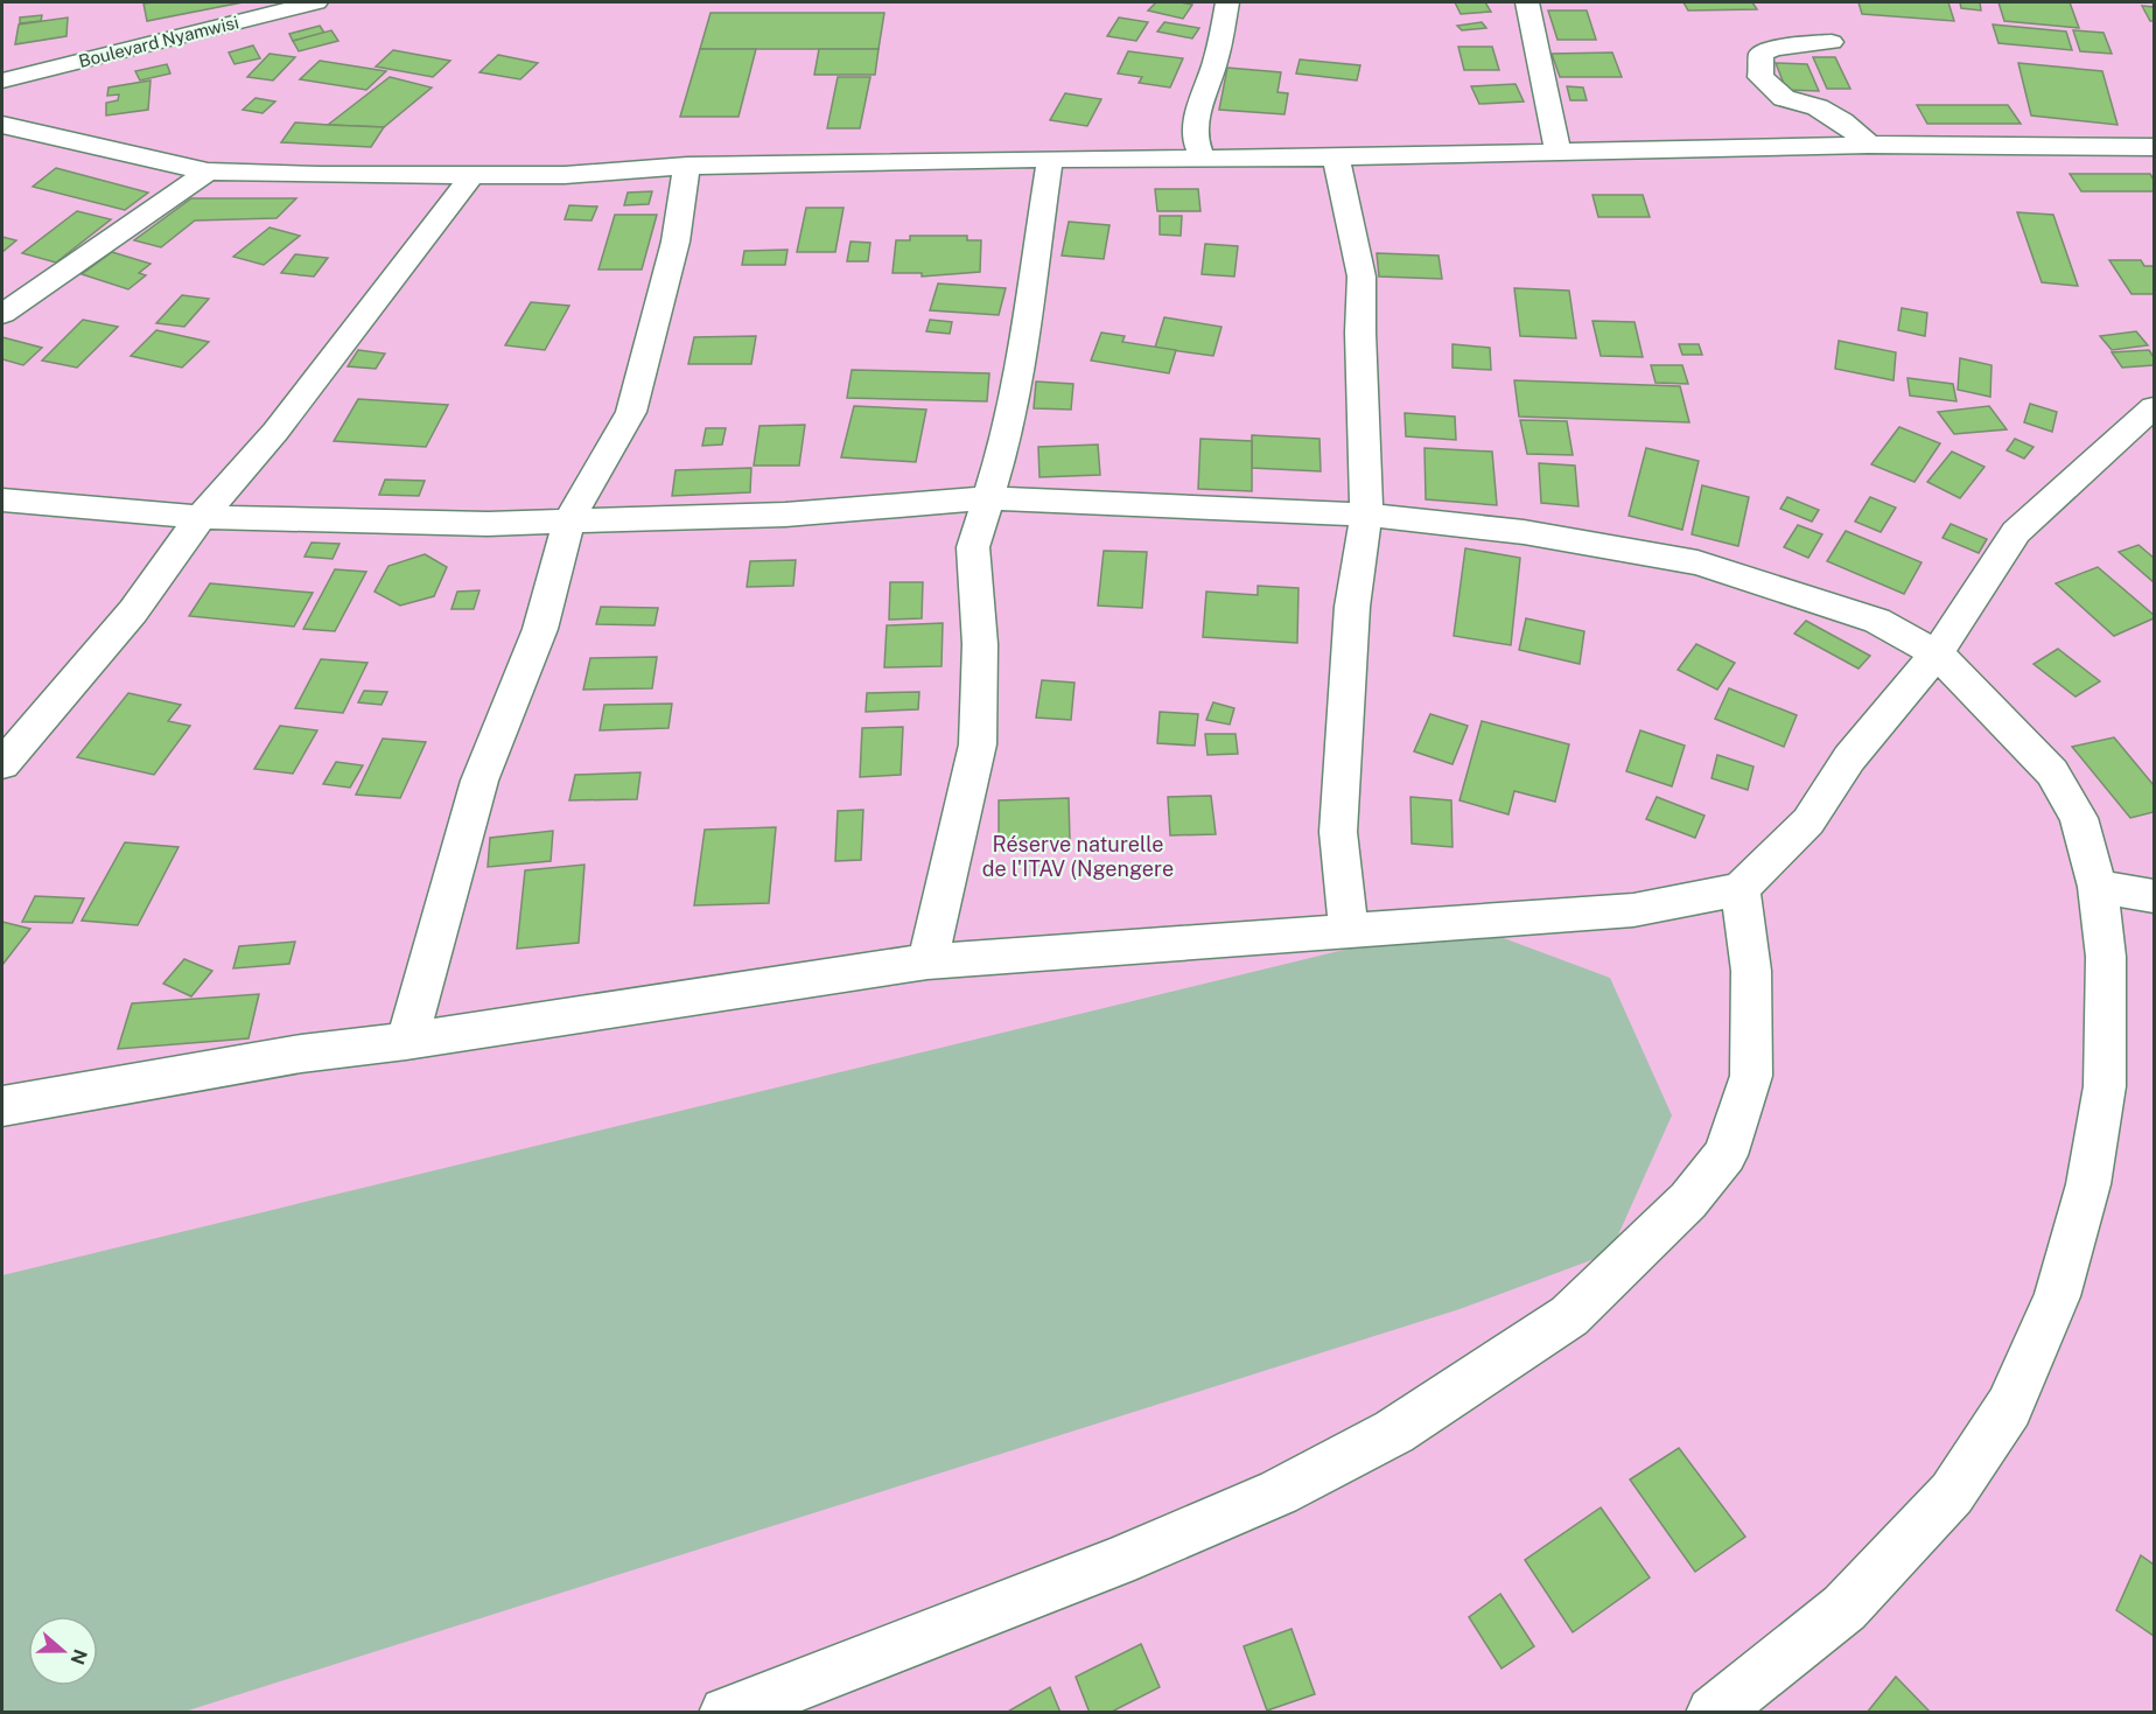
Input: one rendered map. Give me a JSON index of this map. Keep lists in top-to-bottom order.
{
  "streets": {
    "street": ["Boulevard Nyamwisi"]
  },
  "parks": ["Réserve naturelle de l'ITAV (Ngengere"],
  "north": "right"
}
